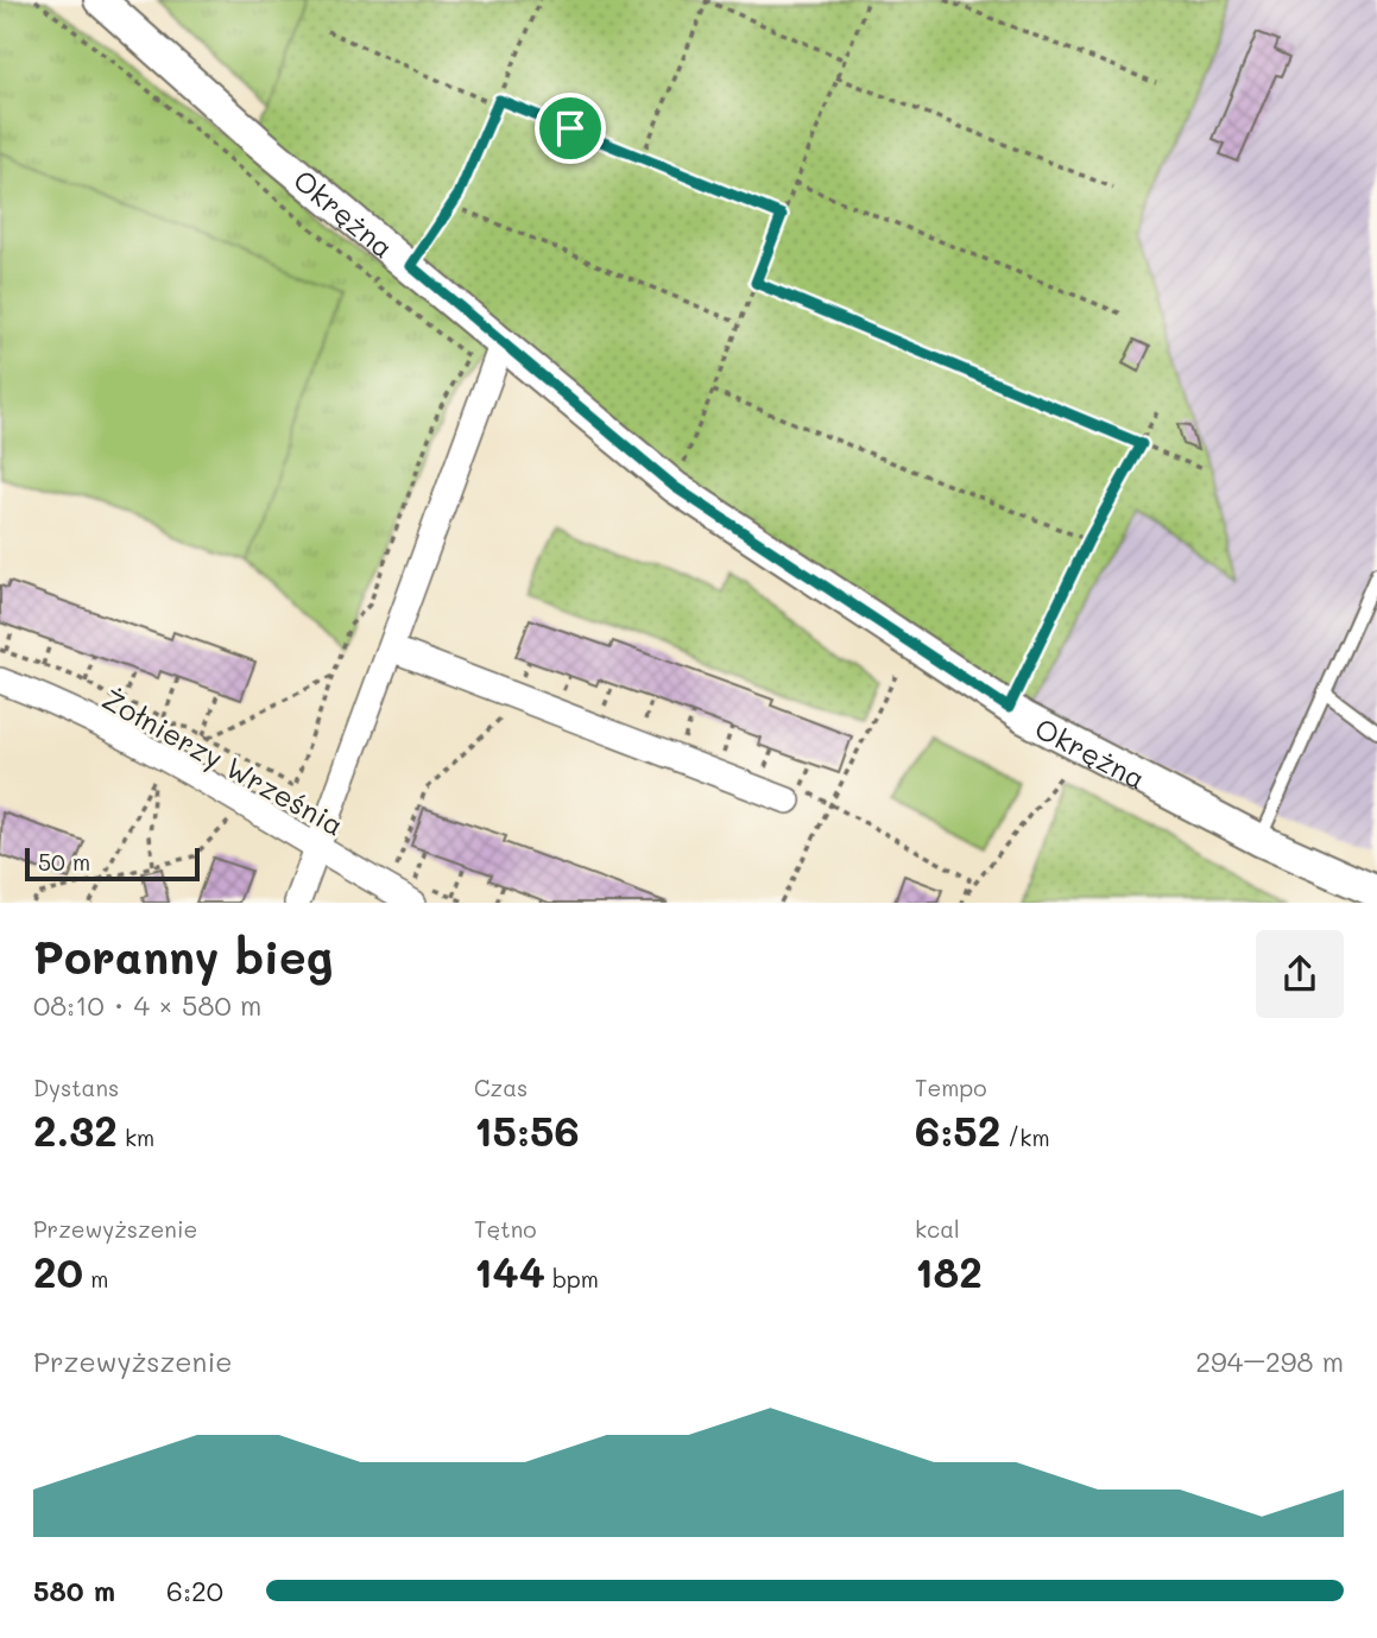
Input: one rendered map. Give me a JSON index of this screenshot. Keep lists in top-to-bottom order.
{
  "streets": {
    "street": ["Okrężna", "Żołnierzy Września"]
  },
  "scale_bar": "50 m",
  "page": {
    "scale": "50 m",
    "heading": ["Poranny bieg", "08:10 · 4 × 580 m"],
    "stats": [
      ["Dystans", "2.32 km"],
      ["Czas", "15:56"],
      ["Tempo", "6:52 /km"],
      ["Przewyższenie", "20 m"],
      ["Tętno", "144 bpm"],
      ["kcal", "182"]
    ],
    "chart": ["Przewyższenie", "294–298 m"],
    "list": [
      {
        "name": "580 m",
        "note": "6:20"
      }
    ]
  }
}
